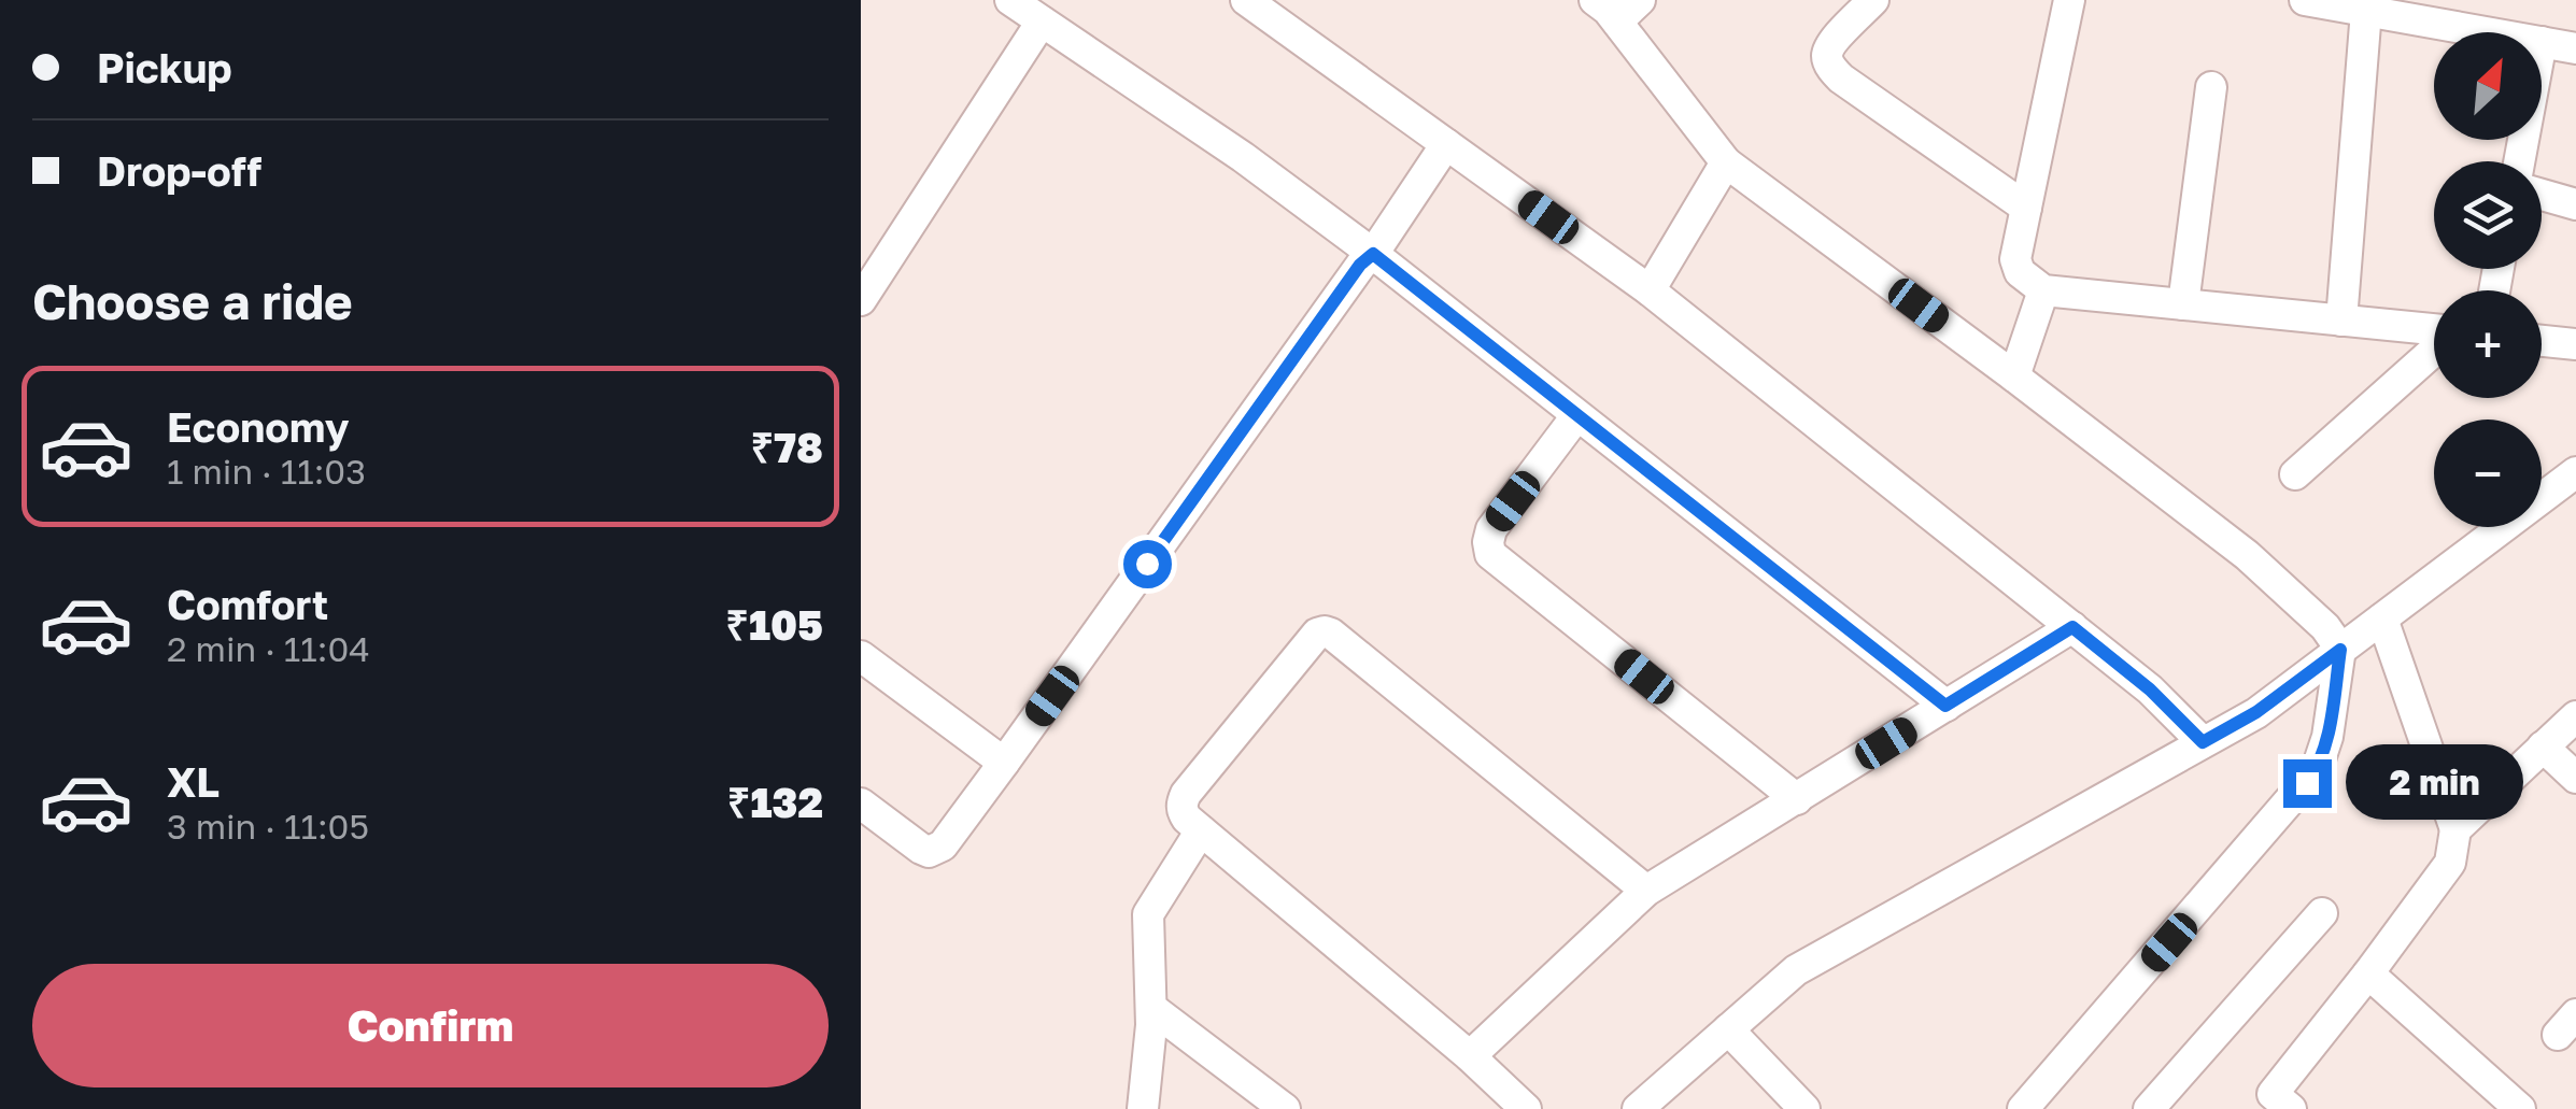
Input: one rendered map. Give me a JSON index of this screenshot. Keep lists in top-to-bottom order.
{
  "north": "top right",
  "page": {
    "banner": ["Pickup", "Drop-off"],
    "map_buttons": ["+", "−"],
    "heading": "Choose a ride",
    "list": [
      {
        "name": "Economy",
        "note": "1 min · 11:03",
        "value": "₹78"
      },
      {
        "name": "Comfort",
        "note": "2 min · 11:04",
        "value": "₹105"
      },
      {
        "name": "XL",
        "note": "3 min · 11:05",
        "value": "₹132"
      }
    ],
    "bubble": "2 min",
    "buttons": "Confirm"
  }
}
